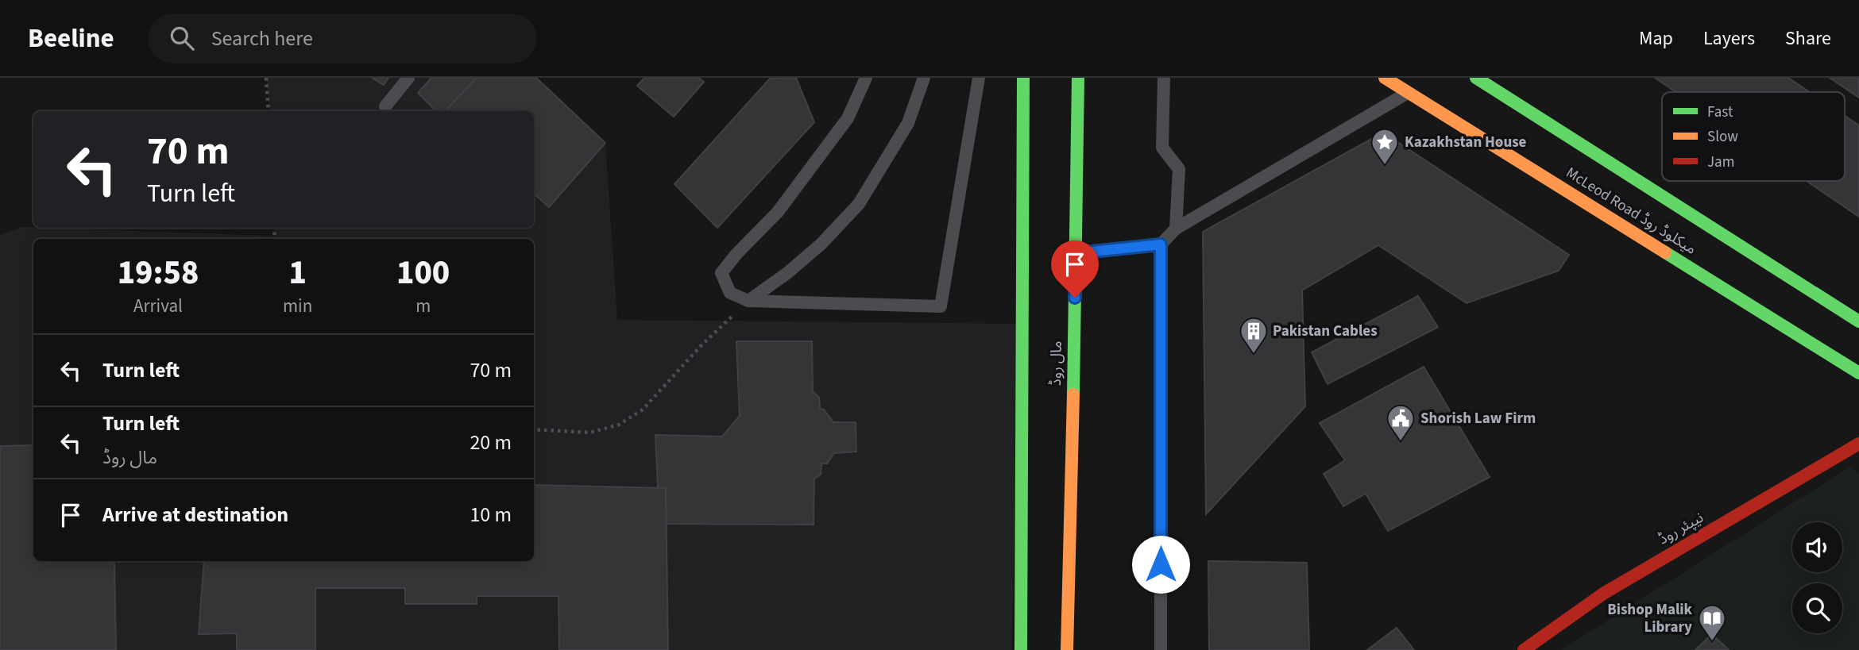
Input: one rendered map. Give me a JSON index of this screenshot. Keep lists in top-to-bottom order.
{
  "streets": {
    "main road": ["McLeod Road میکلوڈ روڈ", "مال روڈ", "نیپئر روڈ"]
  },
  "places": {
    "place": ["Kazakhstan House"],
    "building": ["Pakistan Cables"],
    "public building": ["Shorish Law Firm"],
    "library": ["Bishop Malik Library"]
  },
  "legend": ["Fast", "Slow", "Jam"],
  "page": {
    "header": "Beeline",
    "search": "Search here",
    "nav": ["Map", "Layers", "Share"],
    "turn": ["70 m", "Turn left"],
    "eta": [
      "19:58",
      "Arrival",
      "1",
      "min",
      "100",
      "m"
    ],
    "list": [
      {
        "name": "Turn left",
        "value": "70 m"
      },
      {
        "name": "Turn left",
        "note": "مال روڈ",
        "value": "20 m"
      },
      {
        "name": "Arrive at destination",
        "value": "10 m"
      }
    ]
  }
}
